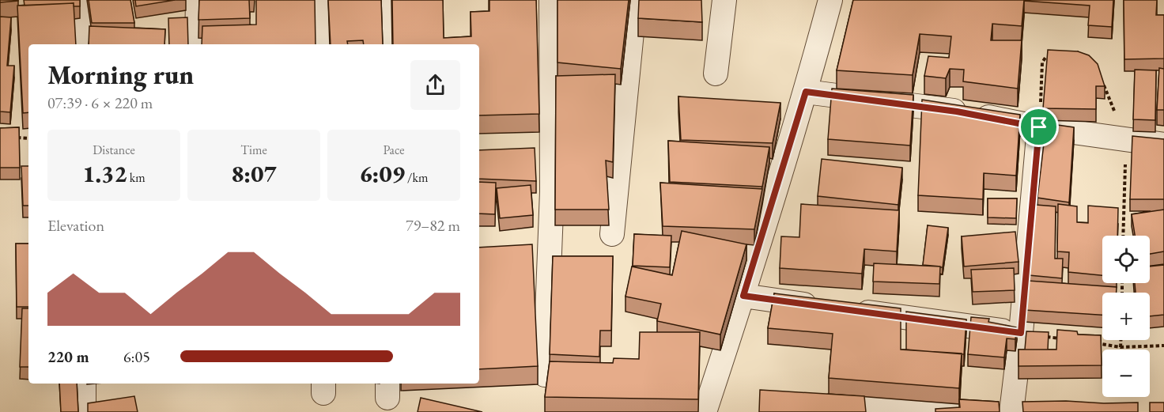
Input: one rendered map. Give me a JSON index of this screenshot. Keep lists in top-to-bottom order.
{
  "page": {
    "heading": ["Morning run", "07:39 · 6 × 220 m"],
    "stats": [
      ["Distance", "1.32 km"],
      ["Time", "8:07"],
      ["Pace", "6:09 /km"]
    ],
    "chart": ["Elevation", "79–82 m"],
    "map_buttons": ["+", "−"],
    "list": [
      {
        "name": "220 m",
        "note": "6:05"
      }
    ]
  }
}
